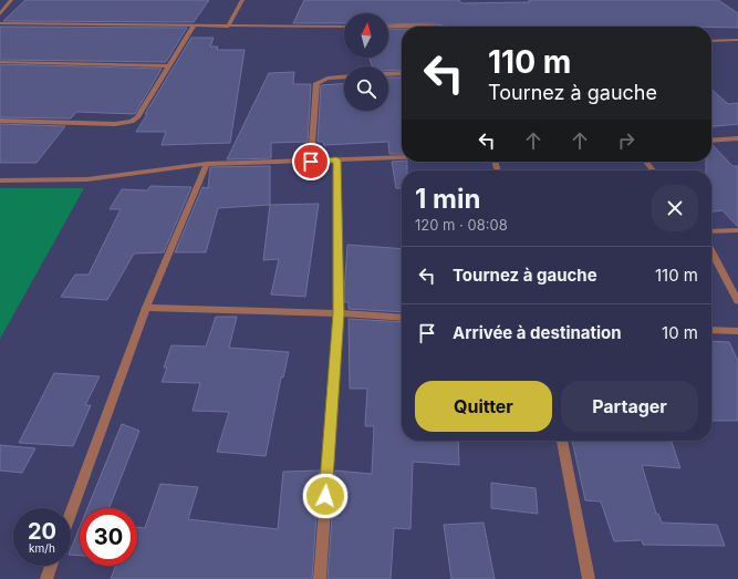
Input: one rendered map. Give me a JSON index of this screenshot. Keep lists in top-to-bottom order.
{
  "north": "top",
  "page": {
    "turn": ["110 m", "Tournez à gauche"],
    "heading": ["1 min", "120 m · 08:08"],
    "list": [
      {
        "name": "Tournez à gauche",
        "value": "110 m"
      },
      {
        "name": "Arrivée à destination",
        "value": "10 m"
      }
    ],
    "buttons": ["Quitter", "Partager"],
    "speed": "20 km/h",
    "limit": "30"
  }
}
